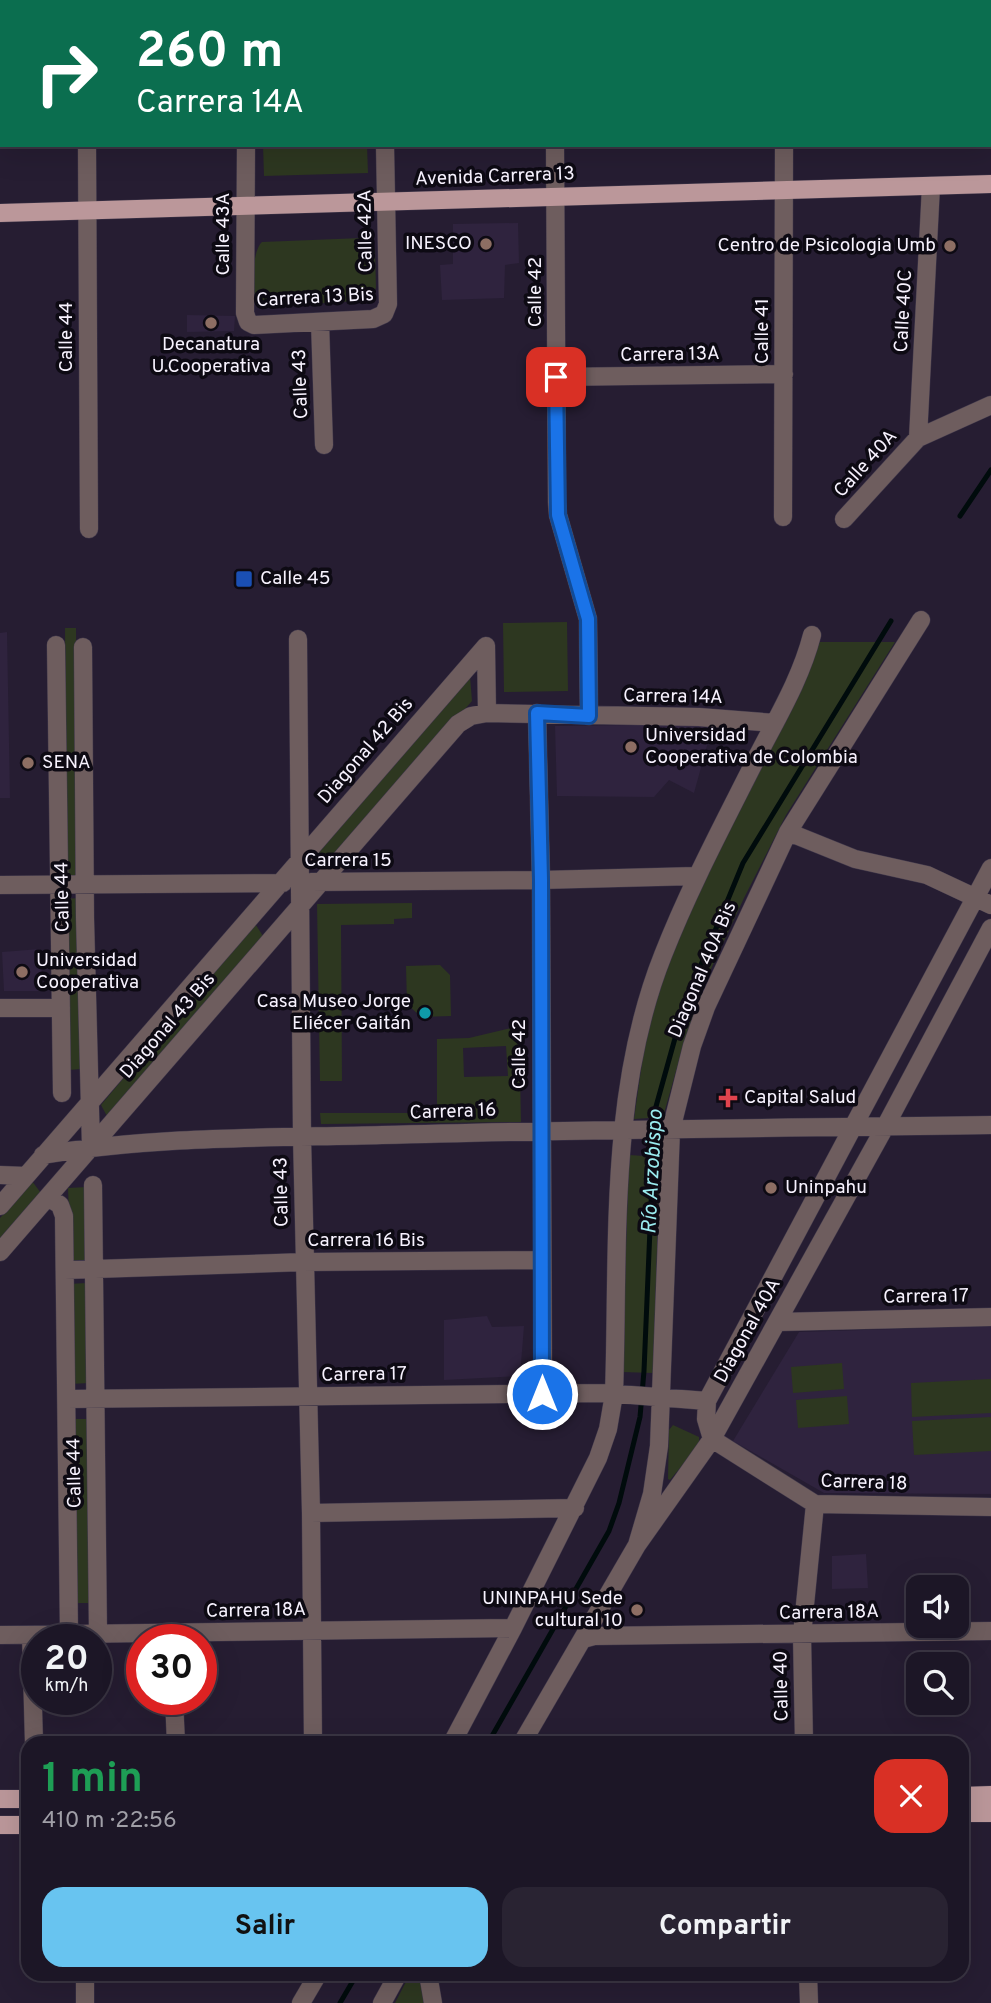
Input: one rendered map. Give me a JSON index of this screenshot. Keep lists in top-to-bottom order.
{
  "streets": {
    "main road": ["Avenida Carrera 13"],
    "street": [
      "Calle 42A",
      "Calle 43A",
      "Calle 42",
      "Carrera 13 Bis",
      "Calle 40C",
      "Calle 41",
      "Calle 44",
      "Carrera 13A",
      "Calle 43",
      "Calle 40A",
      "Carrera 14A",
      "Diagonal 42 Bis",
      "Carrera 15",
      "Diagonal 40A Bis",
      "Diagonal 43 Bis",
      "Carrera 16",
      "Carrera 16 Bis",
      "Carrera 17",
      "Diagonal 40A",
      "Carrera 18",
      "Carrera 18A",
      "Calle 40"
    ]
  },
  "crossings": [
    ["Avenida Carrera 13", "Calle 42A"],
    ["Avenida Carrera 13", "Calle 43A"],
    ["Avenida Carrera 13", "Calle 42"],
    ["Avenida Carrera 13", "Calle 40C"],
    ["Avenida Carrera 13", "Calle 41"],
    ["Avenida Carrera 13", "Calle 44"],
    ["Calle 42A", "Carrera 13 Bis"],
    ["Calle 43A", "Carrera 13 Bis"],
    ["Calle 42", "Carrera 13A"],
    ["Calle 42", "Carrera 14A"],
    ["Calle 42", "Carrera 15"],
    ["Calle 42", "Carrera 16"],
    ["Calle 42", "Carrera 16 Bis"],
    ["Calle 42", "Carrera 17"],
    ["Carrera 13 Bis", "Calle 43"],
    ["Calle 40C", "Calle 40A"],
    ["Calle 41", "Carrera 13A"],
    ["Calle 44", "Carrera 15"],
    ["Calle 44", "Diagonal 43 Bis"],
    ["Calle 44", "Carrera 16"],
    ["Calle 44", "Carrera 16 Bis"],
    ["Calle 44", "Carrera 17"],
    ["Calle 43", "Diagonal 42 Bis"],
    ["Calle 43", "Carrera 15"],
    ["Calle 43", "Diagonal 43 Bis"],
    ["Calle 43", "Carrera 16"],
    ["Calle 43", "Carrera 16 Bis"],
    ["Calle 43", "Carrera 17"],
    ["Calle 43", "Carrera 18A"],
    ["Carrera 14A", "Diagonal 42 Bis"],
    ["Carrera 14A", "Diagonal 40A Bis"],
    ["Diagonal 42 Bis", "Carrera 15"],
    ["Diagonal 42 Bis", "Diagonal 43 Bis"],
    ["Carrera 15", "Diagonal 40A Bis"],
    ["Carrera 15", "Diagonal 43 Bis"],
    ["Diagonal 40A Bis", "Carrera 16"],
    ["Diagonal 40A Bis", "Carrera 17"],
    ["Diagonal 40A Bis", "Diagonal 40A"],
    ["Diagonal 43 Bis", "Carrera 16"],
    ["Carrera 16", "Diagonal 40A"],
    ["Carrera 17", "Diagonal 40A"],
    ["Diagonal 40A", "Carrera 18"],
    ["Diagonal 40A", "Carrera 18A"],
    ["Carrera 18", "Calle 40"],
    ["Carrera 18A", "Calle 40"]
  ],
  "water": ["Río Arzobispo"],
  "places": {
    "other": [
      "INESCO",
      "Centro de Psicologia Umb",
      "Decanatura U.Cooperativa",
      "Universidad Cooperativa de Colombia",
      "SENA",
      "Universidad Cooperativa",
      "Casa Museo Jorge Eliécer Gaitán",
      "Uninpahu",
      "UNINPAHU Sede cultural 10"
    ],
    "transit": ["Calle 45"],
    "health": ["Capital Salud"]
  },
  "page": {
    "turn": ["260 m", "Carrera 14A"],
    "speed": "20 km/h",
    "limit": "30",
    "heading": ["1 min", "410 m · 22:56"],
    "buttons": ["Salir", "Compartir"]
  }
}
